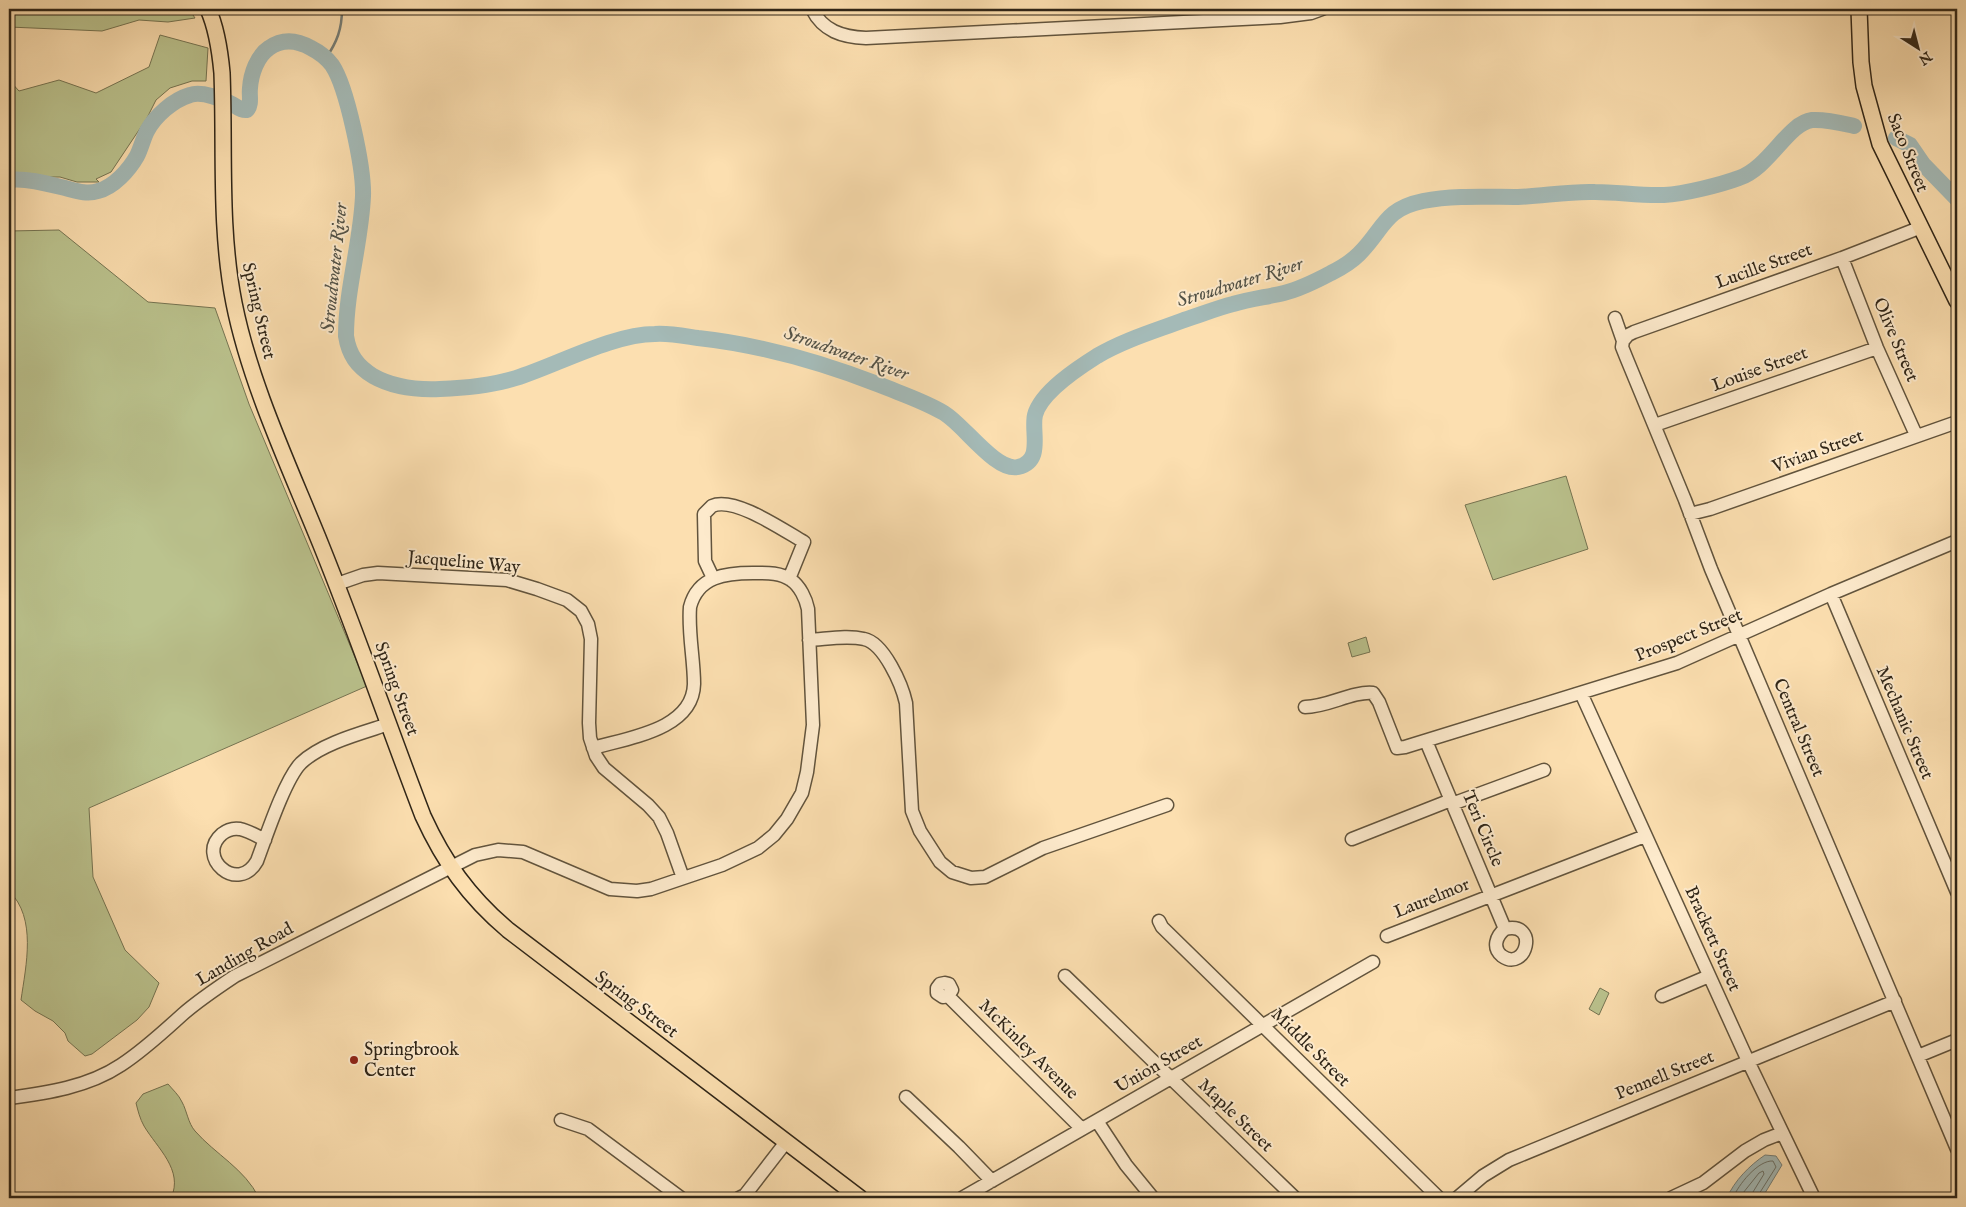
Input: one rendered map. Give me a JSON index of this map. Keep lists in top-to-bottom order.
{
  "streets": {
    "main road": ["Saco Street", "Spring Street"],
    "street": [
      "Lucille Street",
      "Olive Street",
      "Louise Street",
      "Vivian Street",
      "Jacqueline Way",
      "Prospect Street",
      "Mechanic Street",
      "Central Street",
      "Teri Circle",
      "Laurelmor",
      "Brackett Street",
      "Landing Road",
      "Middle Street",
      "McKinley Avenue",
      "Union Street",
      "Pennell Street",
      "Maple Street"
    ]
  },
  "crossings": [
    ["Saco Street", "Lucille Street"],
    ["Lucille Street", "Olive Street"],
    ["Lucille Street", "Central Street"],
    ["Spring Street", "Jacqueline Way"],
    ["Spring Street", "Landing Road"],
    ["Olive Street", "Louise Street"],
    ["Olive Street", "Vivian Street"],
    ["Louise Street", "Central Street"],
    ["Vivian Street", "Central Street"],
    ["Jacqueline Way", "Landing Road"],
    ["Prospect Street", "Mechanic Street"],
    ["Prospect Street", "Central Street"],
    ["Prospect Street", "Teri Circle"],
    ["Prospect Street", "Brackett Street"],
    ["Central Street", "Pennell Street"],
    ["Teri Circle", "Laurelmor"],
    ["Laurelmor", "Brackett Street"],
    ["Brackett Street", "Pennell Street"],
    ["Middle Street", "Union Street"],
    ["McKinley Avenue", "Union Street"],
    ["Union Street", "Maple Street"]
  ],
  "water": ["Stroudwater River"],
  "places": ["Springbrook Center"],
  "north": "bottom right"
}
